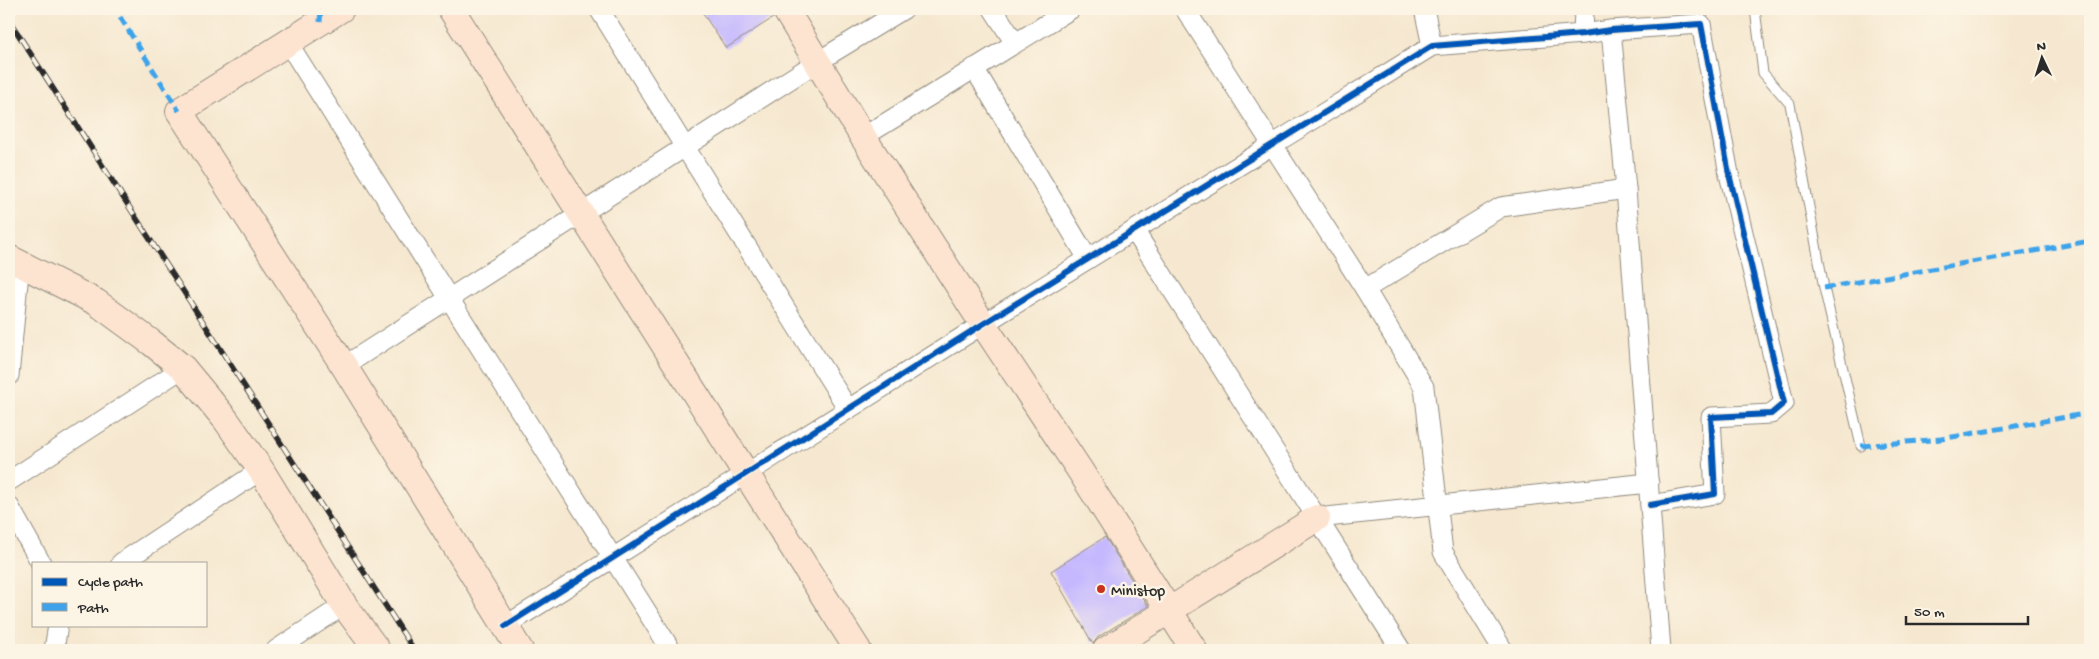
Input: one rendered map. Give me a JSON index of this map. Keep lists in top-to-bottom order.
{
  "places": ["Ministop"],
  "legend": ["Cycle path", "Path"],
  "scale_bar": "50 m",
  "north": "top"
}
